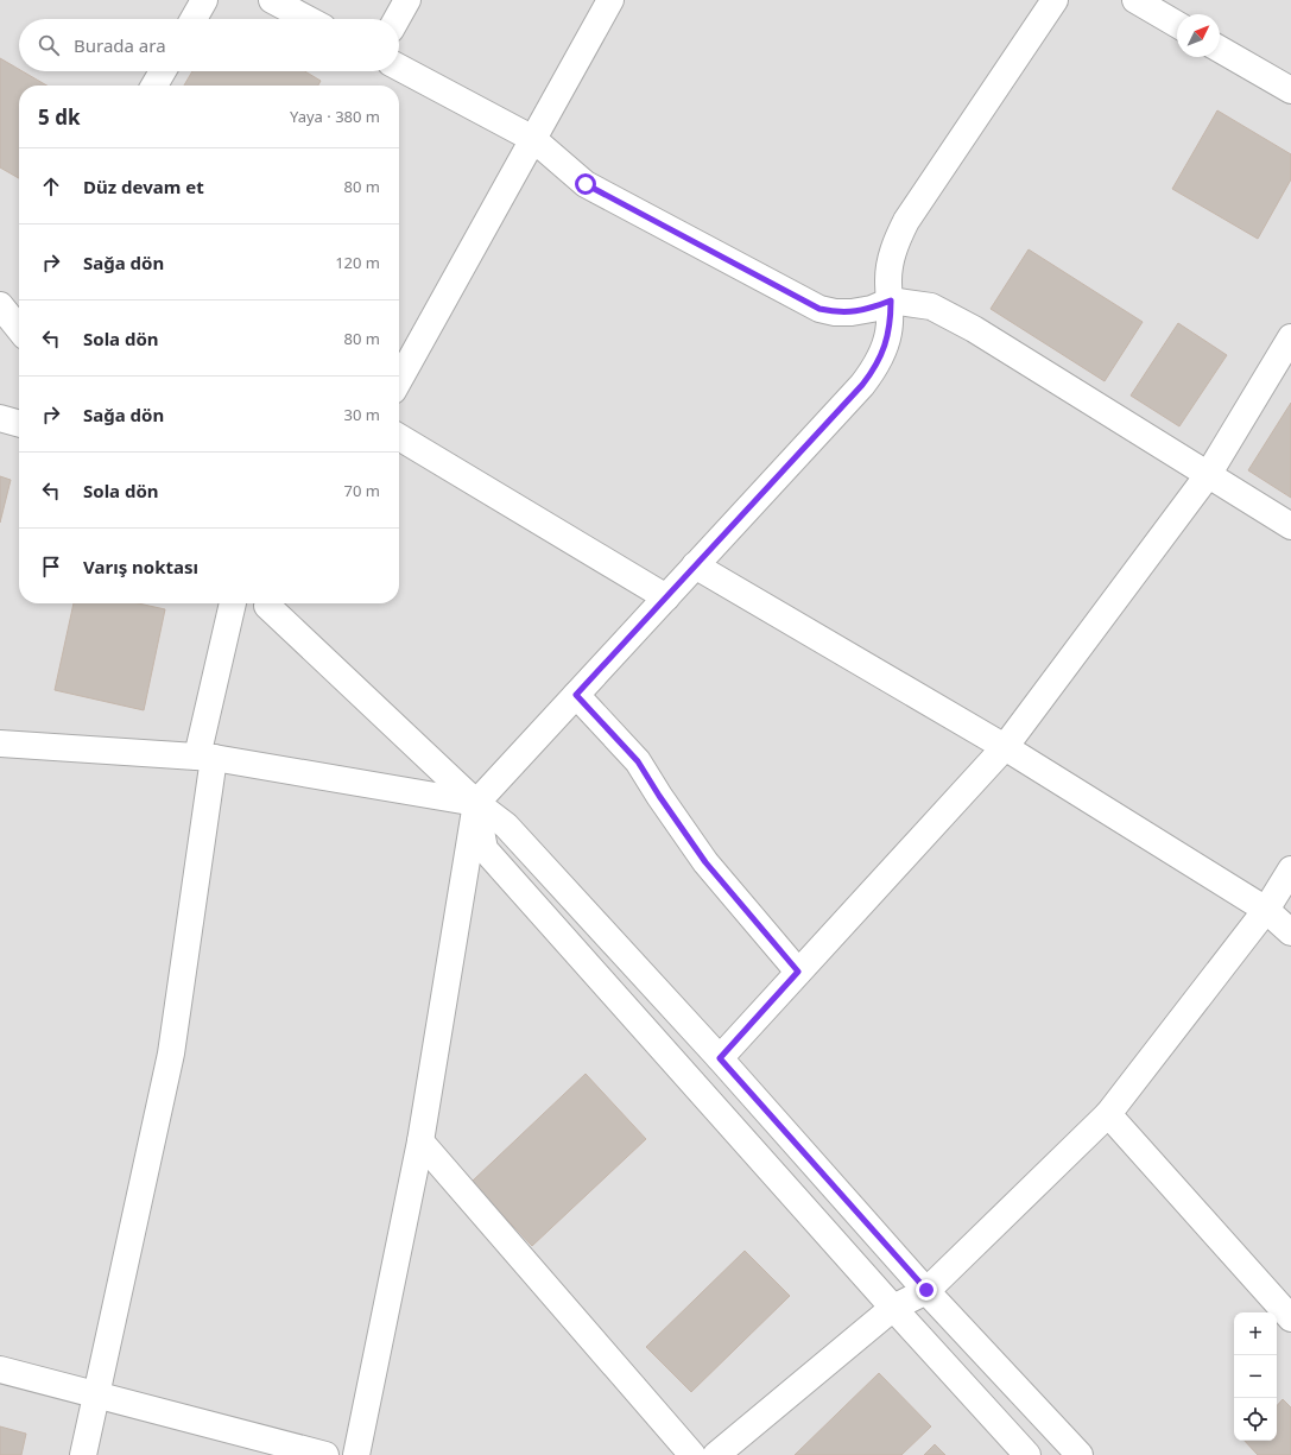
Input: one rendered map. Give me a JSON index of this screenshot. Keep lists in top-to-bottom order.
{
  "north": "top right",
  "page": {
    "search": "Burada ara",
    "heading": ["5 dk", "Yaya · 380 m"],
    "list": [
      ["Düz devam et", "80 m"],
      ["Sağa dön", "120 m"],
      ["Sola dön", "80 m"],
      ["Sağa dön", "30 m"],
      ["Sola dön", "70 m"],
      "Varış noktası"
    ],
    "map_buttons": ["+", "−"]
  }
}
